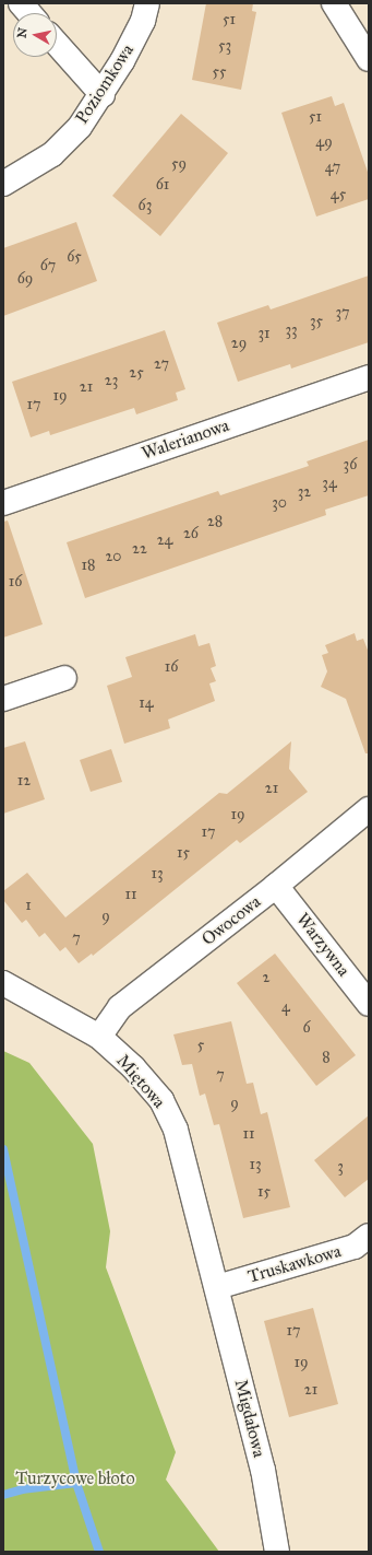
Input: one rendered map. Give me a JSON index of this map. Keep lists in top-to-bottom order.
{
  "streets": {
    "street": [
      "Poziomkowa",
      "Walerianowa",
      "Owocowa",
      "Warzywna",
      "Miętowa",
      "Truskawkowa",
      "Migdałowa"
    ]
  },
  "crossings": [
    ["Owocowa", "Warzywna"],
    ["Owocowa", "Miętowa"],
    ["Miętowa", "Truskawkowa"],
    ["Miętowa", "Migdałowa"],
    ["Truskawkowa", "Migdałowa"]
  ],
  "parks": ["Turzycowe błoto"],
  "house_numbers": [
    "51",
    "53",
    "55",
    "51",
    "49",
    "59",
    "47",
    "61",
    "45",
    "63",
    "65",
    "67",
    "69",
    "37",
    "35",
    "33",
    "31",
    "29",
    "27",
    "25",
    "23",
    "21",
    "19",
    "17",
    "36",
    "34",
    "32",
    "30",
    "28",
    "26",
    "24",
    "22",
    "20",
    "18",
    "16",
    "16",
    "14",
    "12",
    "21",
    "19",
    "17",
    "15",
    "13",
    "11",
    "1",
    "9",
    "7",
    "2",
    "4",
    "6",
    "5",
    "8",
    "7",
    "9",
    "11",
    "13",
    "3",
    "15",
    "17",
    "19",
    "21"
  ],
  "north": "left"
}
